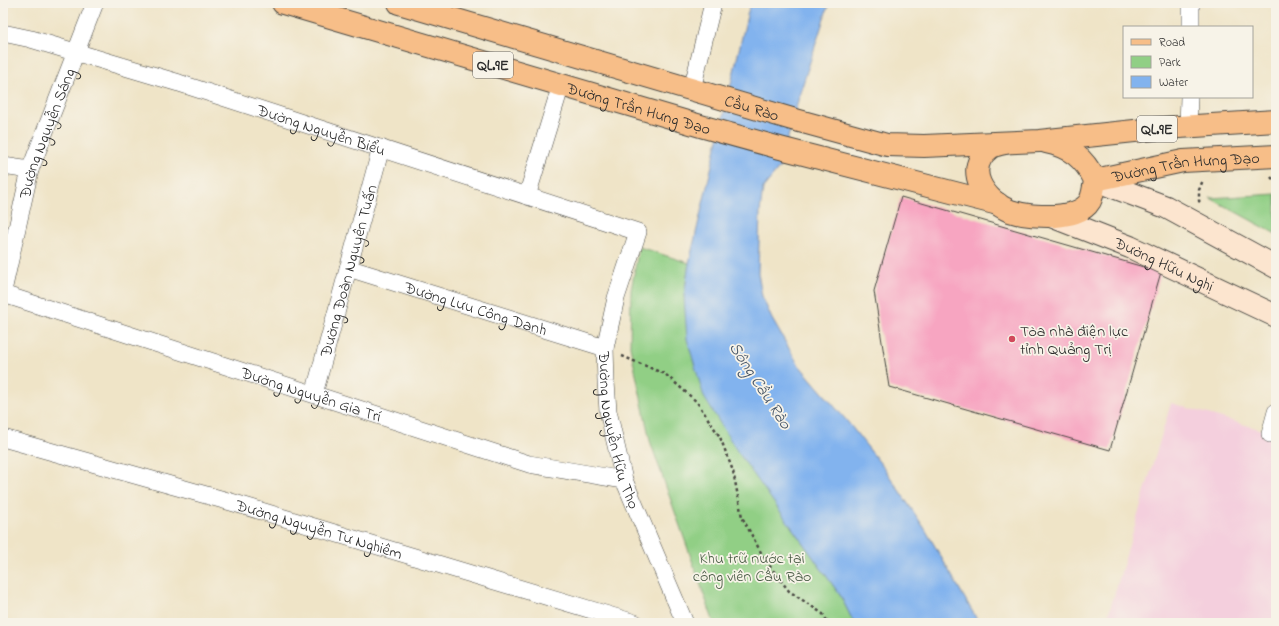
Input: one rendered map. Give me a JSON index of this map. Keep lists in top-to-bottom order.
{
  "streets": {
    "main road": [
      "QL.9E",
      "Cầu Rào",
      "Đường Trần Hưng Đạo",
      "Đường Hữu Nghị"
    ],
    "street": [
      "Đường Nguyễn Biểu",
      "Đường Nguyễn Sáng",
      "Đường Đoàn Nguyên Tuấn",
      "Đường Lưu Công Danh",
      "Đường Nguyễn Gia Trí",
      "Đường Nguyễn Hữu Thọ",
      "Đường Nguyễn Tư Nghiêm"
    ]
  },
  "crossings": [
    ["Cầu Rào", "Đường Trần Hưng Đạo"],
    ["Đường Trần Hưng Đạo", "Đường Hữu Nghị"],
    ["Đường Nguyễn Biểu", "Đường Nguyễn Sáng"],
    ["Đường Nguyễn Biểu", "Đường Đoàn Nguyên Tuấn"],
    ["Đường Nguyễn Biểu", "Đường Nguyễn Hữu Thọ"],
    ["Đường Đoàn Nguyên Tuấn", "Đường Lưu Công Danh"],
    ["Đường Đoàn Nguyên Tuấn", "Đường Nguyễn Gia Trí"],
    ["Đường Lưu Công Danh", "Đường Nguyễn Hữu Thọ"],
    ["Đường Nguyễn Gia Trí", "Đường Nguyễn Hữu Thọ"]
  ],
  "water": ["Sông Cầu Rào"],
  "parks": ["Khu trữ nước tại công viên Cầu Rào"],
  "places": ["Tòa nhà điện lực tỉnh Quảng Trị"],
  "legend": ["Road", "Park", "Water"]
}
